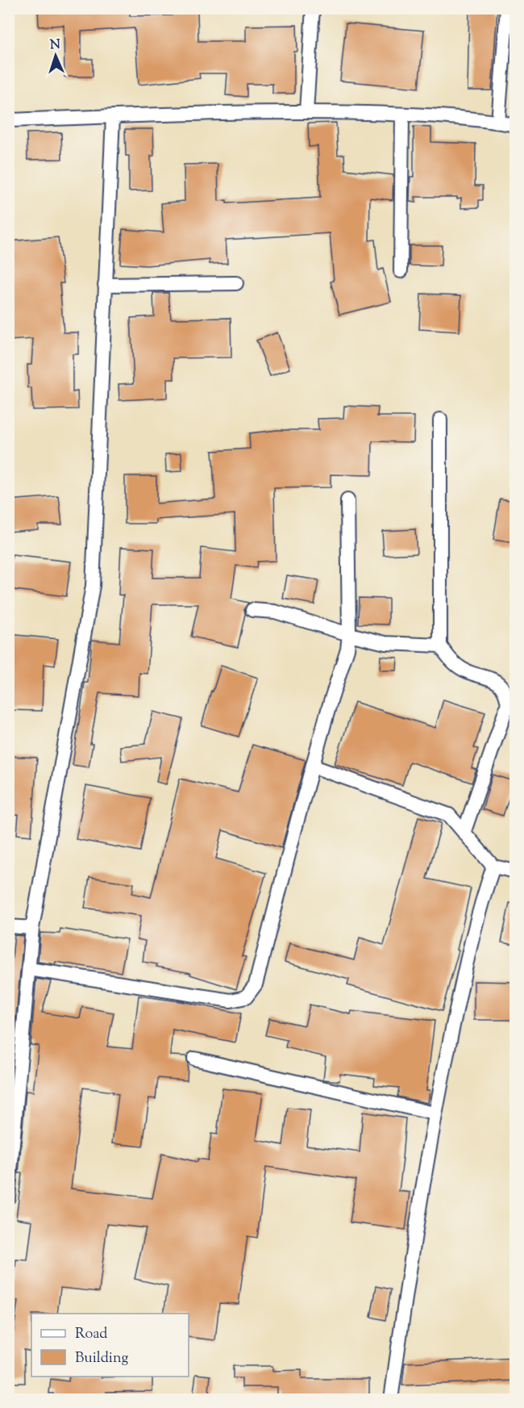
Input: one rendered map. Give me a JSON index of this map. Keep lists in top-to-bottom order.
{
  "legend": ["Road", "Building"],
  "north": "top"
}
